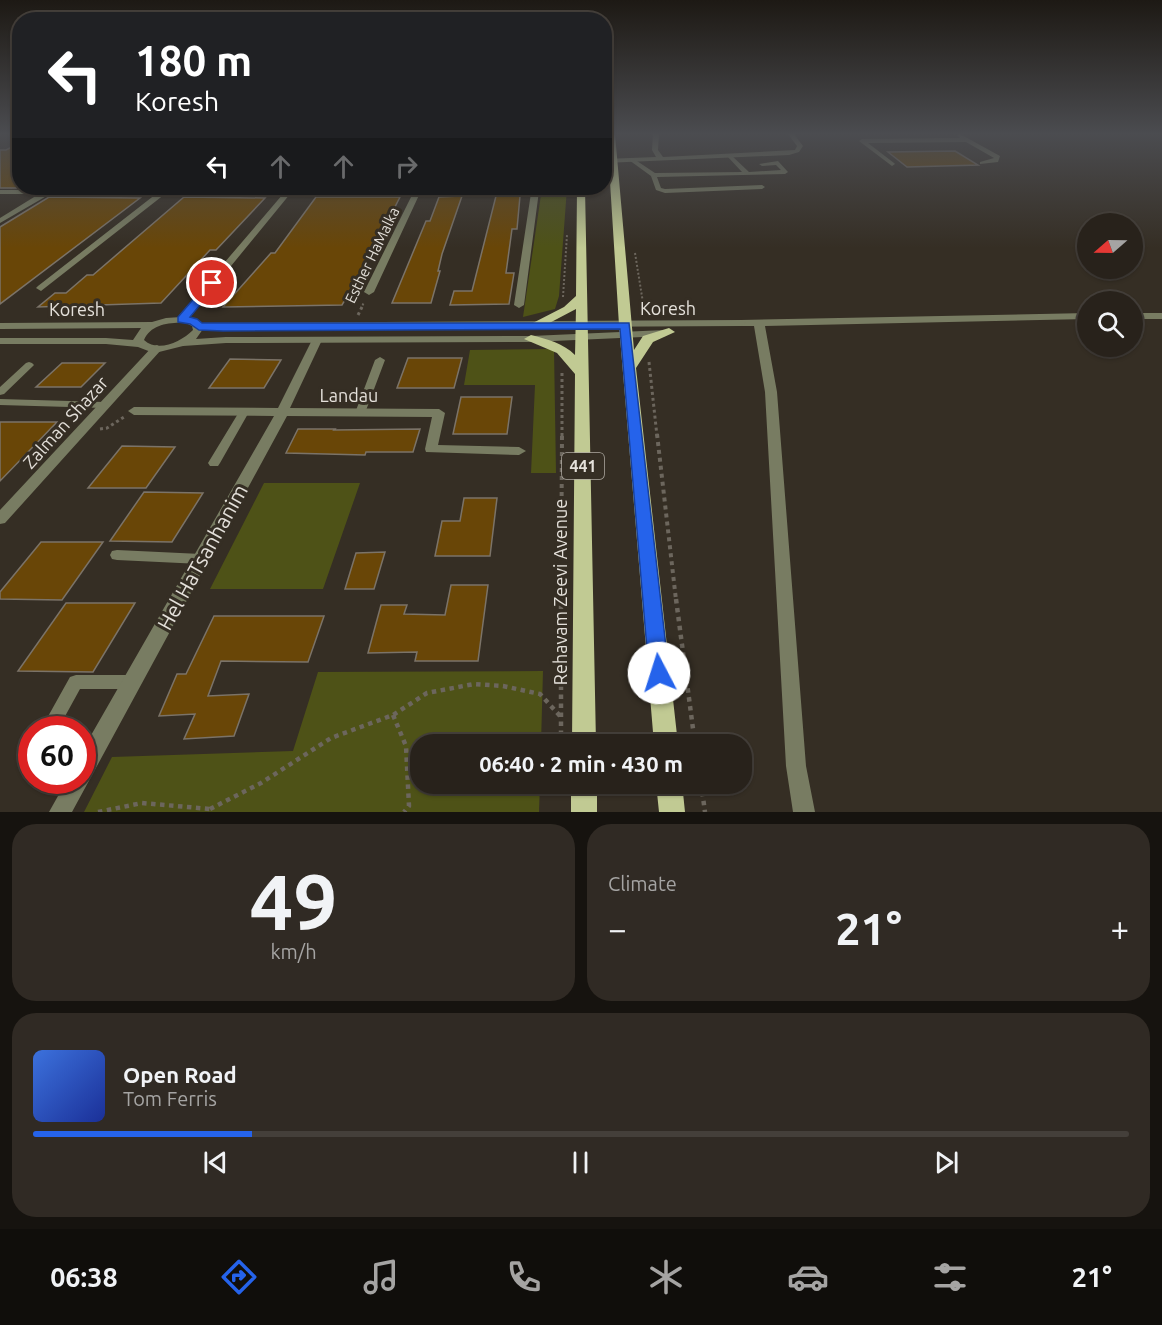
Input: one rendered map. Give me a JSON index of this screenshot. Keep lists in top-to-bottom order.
{
  "streets": {
    "main road": ["441", "Rehavam Zeevi Avenue"],
    "street": [
      "Esther HaMalka",
      "Koresh",
      "Landau",
      "Zalman Shazar",
      "Hel HaTsanhanim"
    ]
  },
  "crossings": [
    ["Esther HaMalka", "Koresh"],
    ["Koresh", "Zalman Shazar"],
    ["Koresh", "Hel HaTsanhanim"],
    ["Koresh", "Rehavam Zeevi Avenue"],
    ["Landau", "Hel HaTsanhanim"]
  ],
  "north": "left",
  "page": {
    "turn": ["180 m", "Koresh"],
    "limit": "60",
    "trip": "06:40 · 2 min · 430 m",
    "tile": [
      ["49", "km/h"],
      "Climate"
    ],
    "heat": ["−", "21°", "+"],
    "song": ["Open Road", "Tom Ferris"],
    "tabs": ["06:38", "21°"]
  }
}
